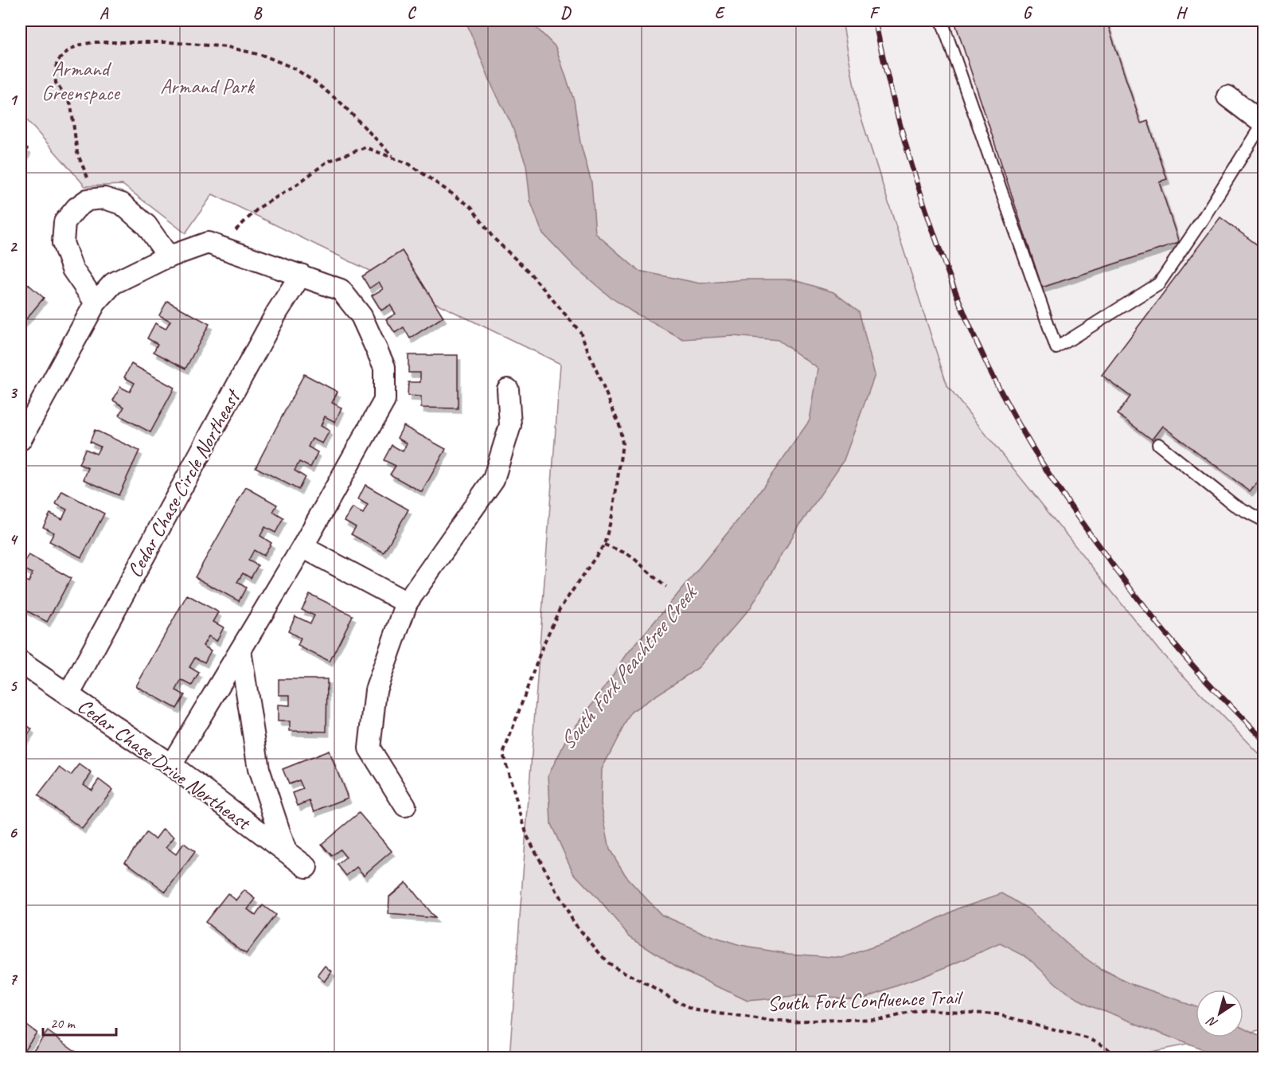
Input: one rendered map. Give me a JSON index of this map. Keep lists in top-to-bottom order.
{
  "streets": {
    "street": ["Cedar Chase Circle Northeast", "Cedar Chase Drive Northeast"],
    "path": ["South Fork Confluence Trail"]
  },
  "crossings": [
    ["Cedar Chase Circle Northeast", "Cedar Chase Drive Northeast"]
  ],
  "water": ["South Fork Peachtree Creek"],
  "parks": ["Armand Greenspace", "Armand Park"],
  "scale_bar": "20 m",
  "north": "bottom left",
  "grid": {
    "columns": [
      "A",
      "B",
      "C",
      "D",
      "E",
      "F",
      "G",
      "H"
    ],
    "rows": [
      "1",
      "2",
      "3",
      "4",
      "5",
      "6",
      "7"
    ]
  }
}
